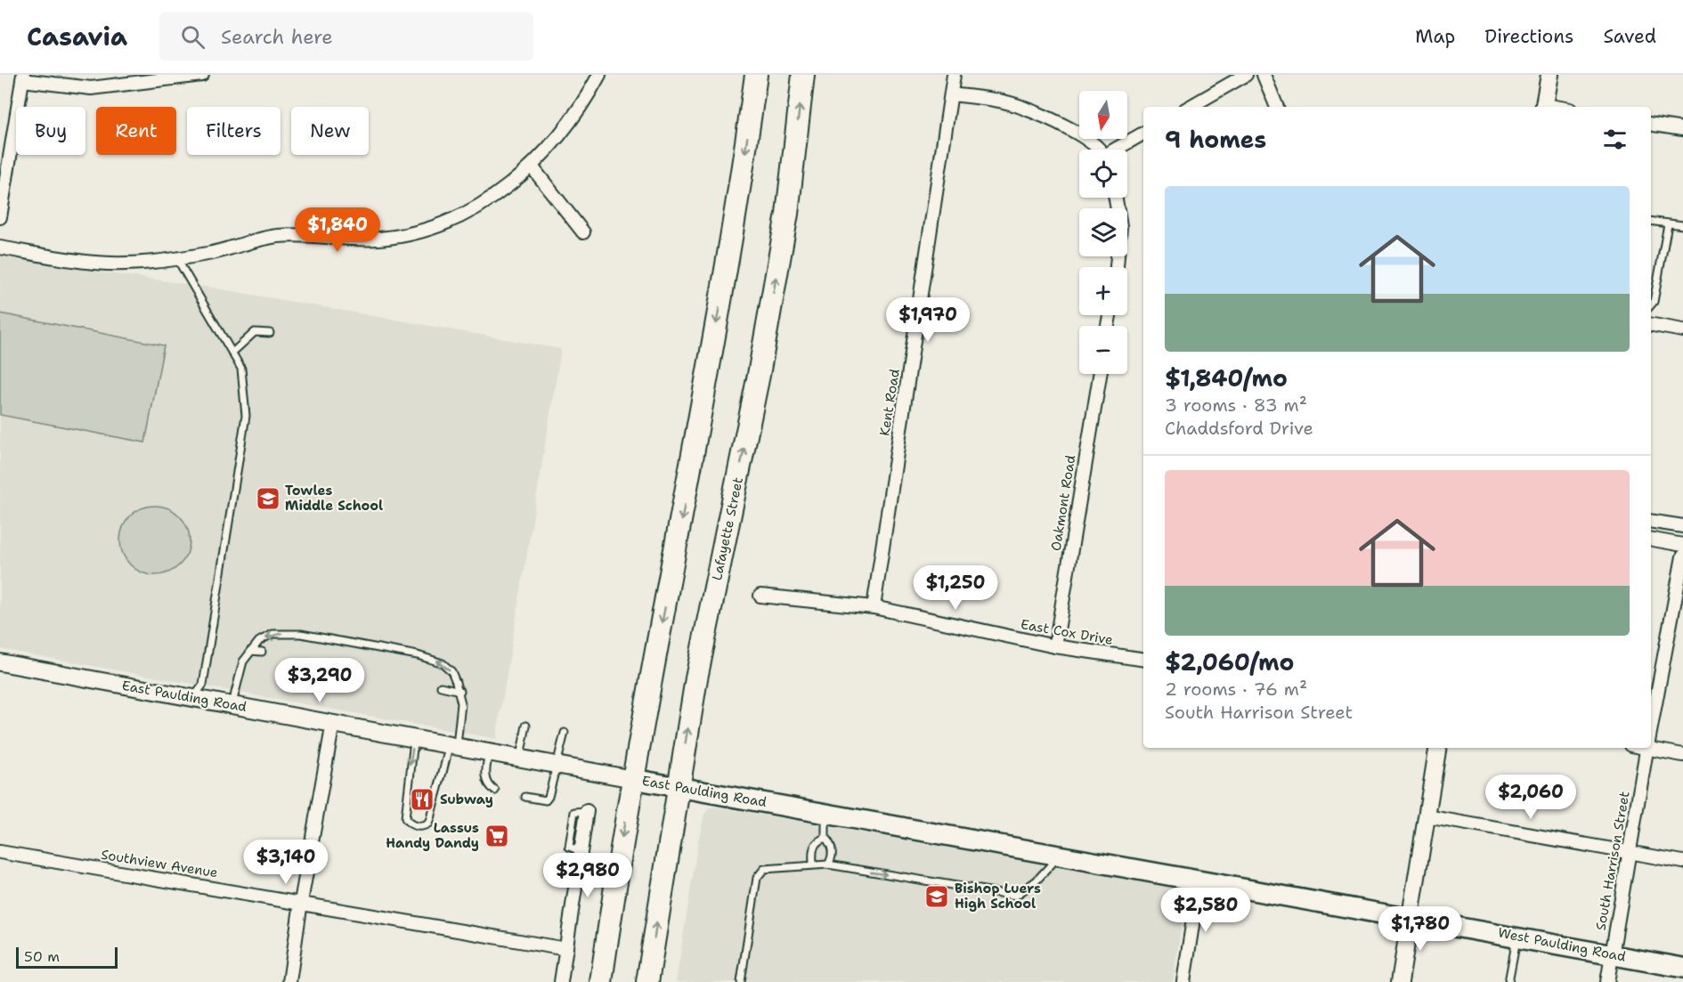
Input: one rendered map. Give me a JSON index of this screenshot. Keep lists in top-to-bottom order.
{
  "streets": {
    "highway": ["Lafayette Street"],
    "main road": ["East Paulding Road", "West Paulding Road"],
    "street": [
      "Kent Road",
      "Oakmont Road",
      "East Cox Drive",
      "South Harrison Street",
      "Southview Avenue"
    ]
  },
  "crossings": [
    ["Kent Road", "East Cox Drive"],
    ["Oakmont Road", "East Cox Drive"],
    ["Lafayette Street", "East Paulding Road"],
    ["East Paulding Road", "West Paulding Road"],
    ["South Harrison Street", "West Paulding Road"]
  ],
  "places": {
    "school or university": ["Towles Middle School", "Bishop Luers High School"],
    "restaurant": ["Subway"],
    "supermarket": ["Lassus Handy Dandy"]
  },
  "scale_bar": "50 m",
  "north": "bottom",
  "page": {
    "header": "Casavia",
    "search": "Search here",
    "nav": ["Map", "Directions", "Saved"],
    "map_buttons": ["+", "−"],
    "chip": [
      "Buy",
      "Rent",
      "Filters",
      "New"
    ],
    "heading": "9 homes",
    "list": [
      {
        "name": "$1,840/mo",
        "note": "3 rooms · 83 m² · Chaddsford Drive"
      },
      {
        "name": "$2,060/mo",
        "note": "2 rooms · 76 m² · South Harrison Street"
      }
    ],
    "price": [
      "$1,840",
      "$1,970",
      "$1,250",
      "$3,290",
      "$2,060",
      "$3,140",
      "$2,980",
      "$2,580",
      "$1,780"
    ],
    "scale": "50 m"
  }
}
